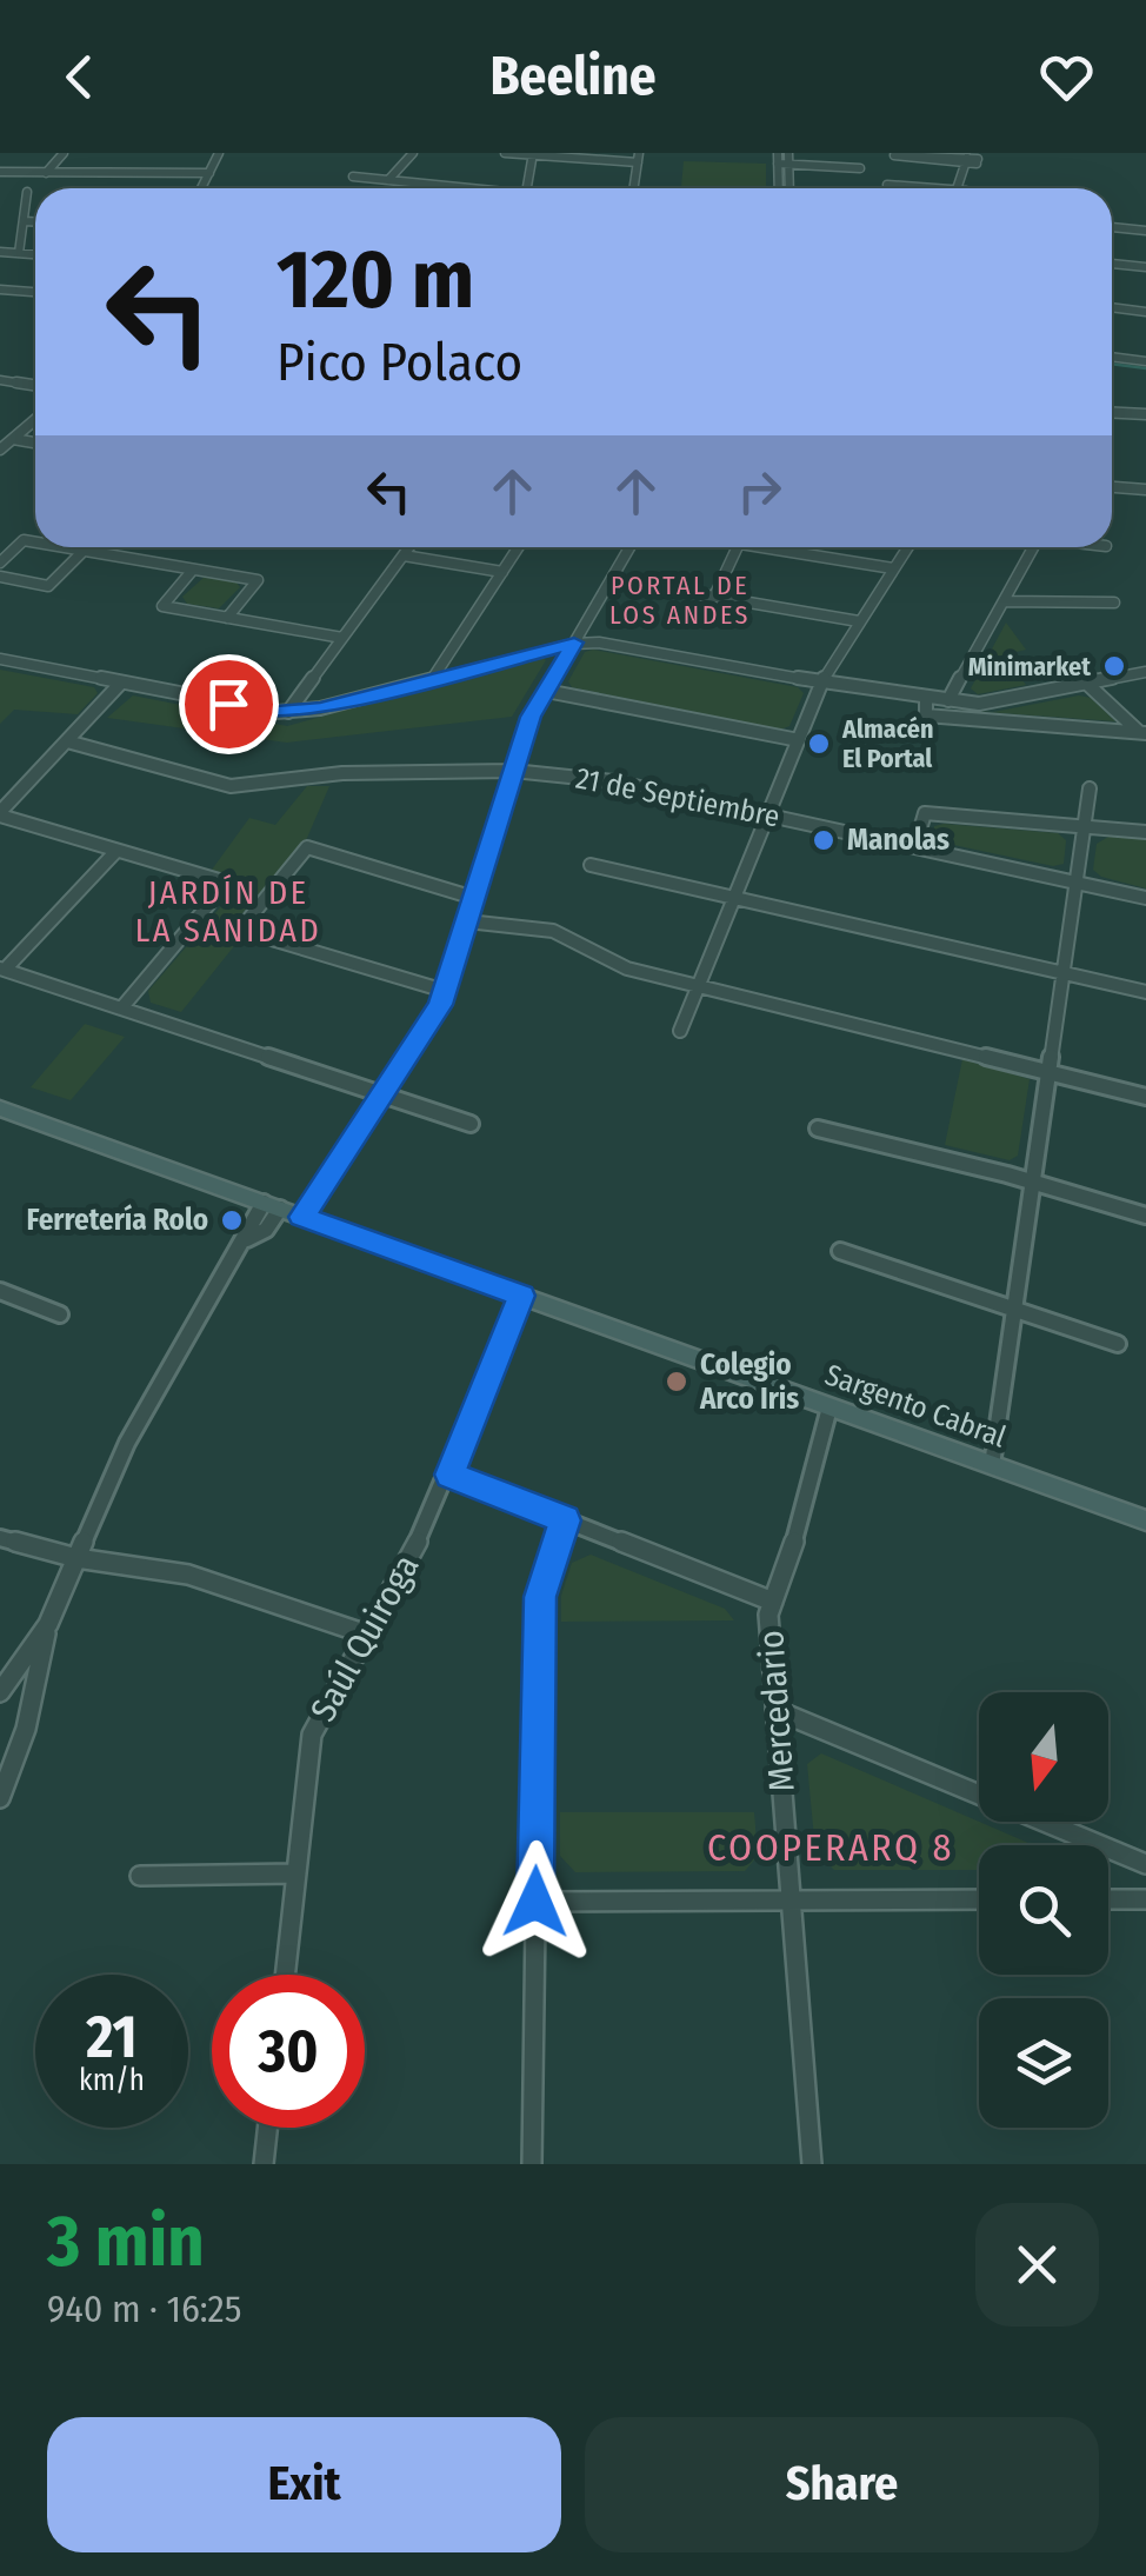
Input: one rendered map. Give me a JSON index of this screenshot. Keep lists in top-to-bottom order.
{
  "streets": {
    "main road": ["Sargento Cabral"],
    "street": ["21 de Septiembre", "Saúl Quiroga", "Mercedario"]
  },
  "crossings": [
    ["Sargento Cabral", "Saúl Quiroga"],
    ["Sargento Cabral", "Mercedario"]
  ],
  "districts": ["PORTAL DE LOS ANDES", "JARDÍN DE LA SANIDAD", "COOPERARQ 8"],
  "places": [
    "Minimarket",
    "Almacén El Portal",
    "Manolas",
    "Ferretería Rolo",
    "Colegio Arco Iris"
  ],
  "north": "bottom",
  "page": {
    "header": "Beeline",
    "turn": ["120 m", "Pico Polaco"],
    "speed": "21 km/h",
    "limit": "30",
    "heading": ["3 min", "940 m · 16:25"],
    "buttons": ["Exit", "Share"]
  }
}
